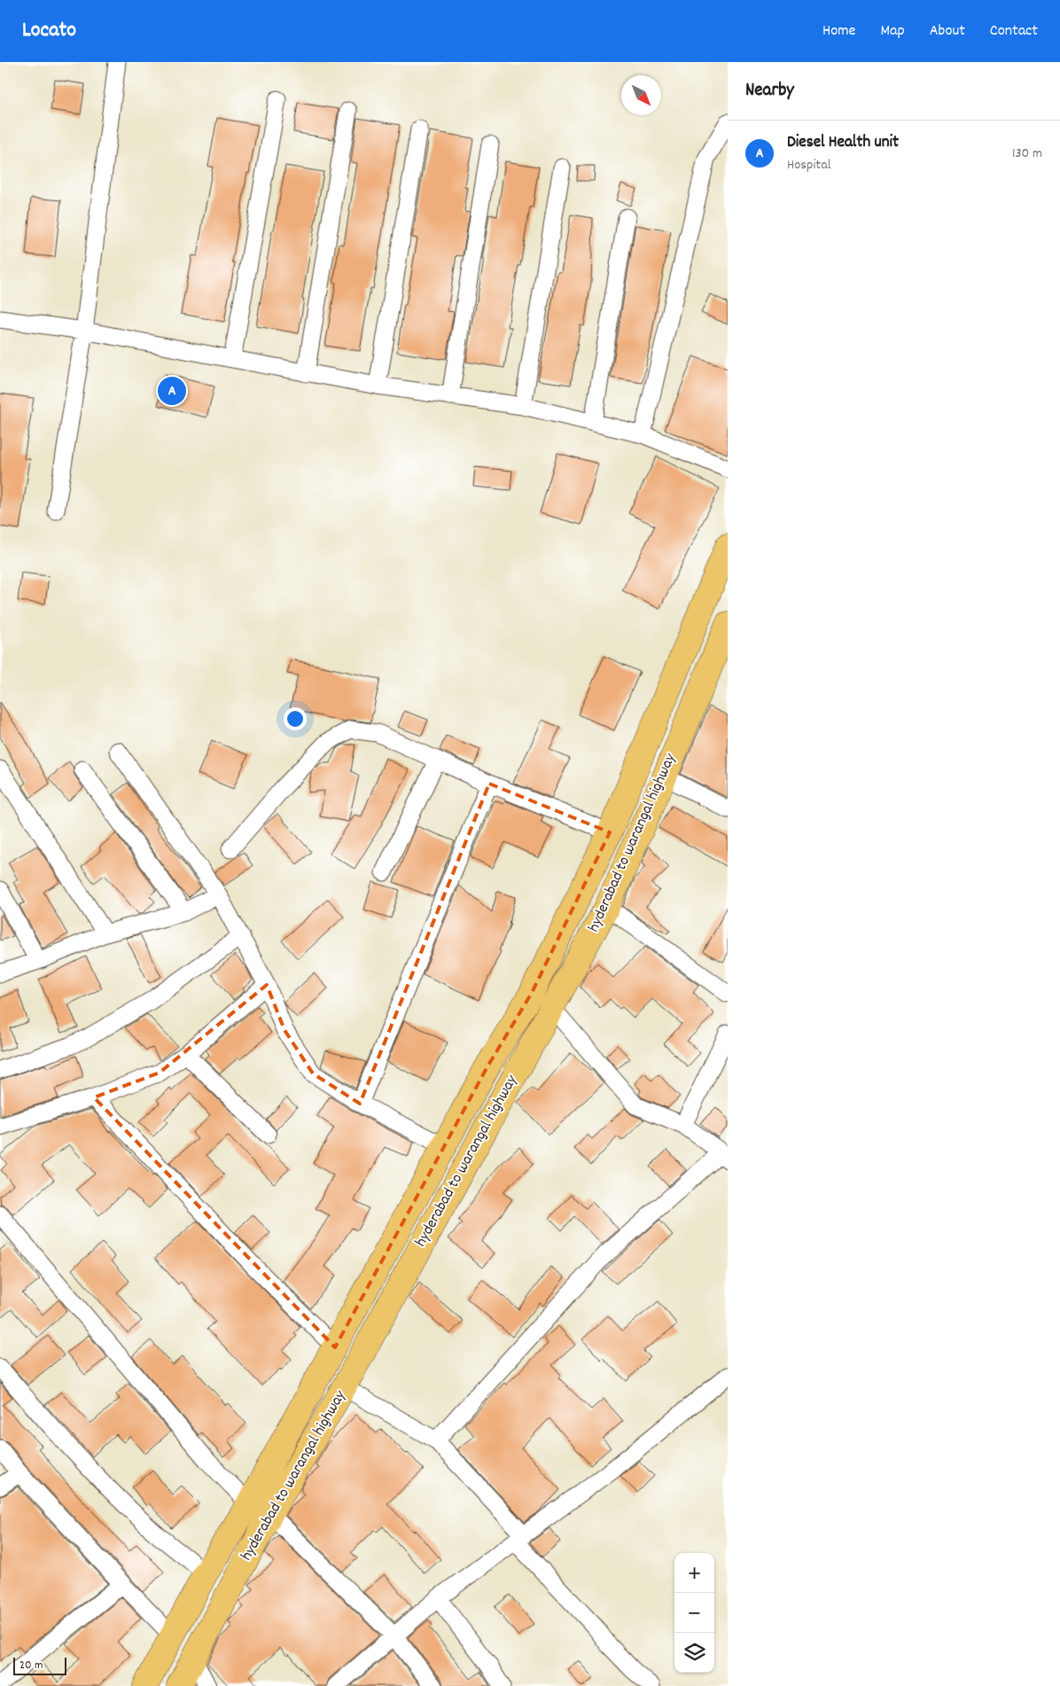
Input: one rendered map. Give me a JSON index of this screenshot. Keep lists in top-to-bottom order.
{
  "streets": {
    "main road": ["hyderabad to warangal highway"]
  },
  "scale_bar": "20 m",
  "north": "bottom right",
  "page": {
    "header": "Locato",
    "nav": [
      "Home",
      "Map",
      "About",
      "Contact"
    ],
    "heading": "Nearby",
    "list": [
      {
        "mark": "A",
        "name": "Diesel Health unit",
        "note": "Hospital",
        "value": "130 m"
      }
    ],
    "pins": "A",
    "map_buttons": ["+", "−"],
    "scale": "20 m"
  }
}
